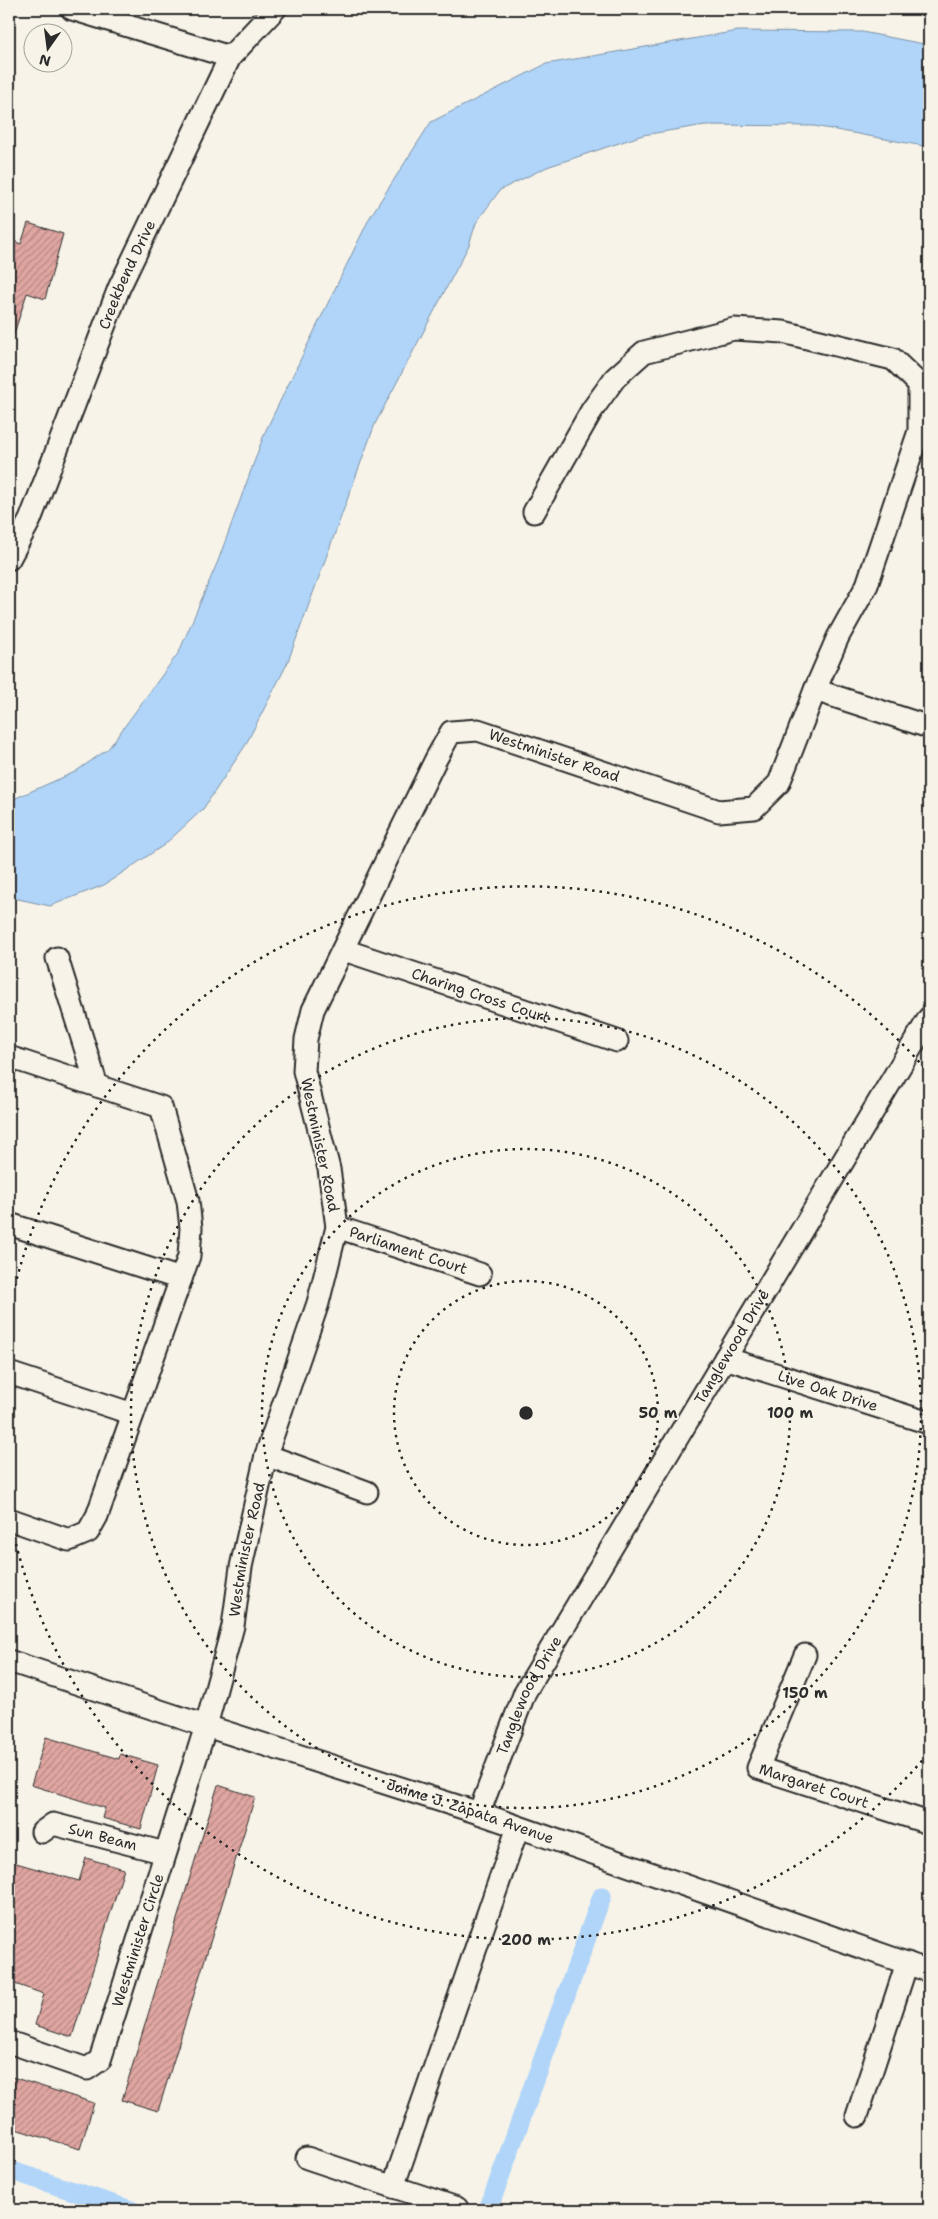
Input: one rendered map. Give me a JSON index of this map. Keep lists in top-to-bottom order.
{
  "streets": {
    "street": [
      "Creekbend Drive",
      "Westminister Road",
      "Charing Cross Court",
      "Parliament Court",
      "Tanglewood Drive",
      "Live Oak Drive",
      "Margaret Court",
      "Jaime J. Zapata Avenue",
      "Sun Beam",
      "Westminister Circle"
    ]
  },
  "crossings": [
    ["Westminister Road", "Charing Cross Court"],
    ["Westminister Road", "Parliament Court"],
    ["Westminister Road", "Jaime J. Zapata Avenue"],
    ["Westminister Road", "Westminister Circle"],
    ["Tanglewood Drive", "Live Oak Drive"],
    ["Tanglewood Drive", "Jaime J. Zapata Avenue"],
    ["Jaime J. Zapata Avenue", "Westminister Circle"],
    ["Sun Beam", "Westminister Circle"]
  ],
  "north": "bottom",
  "rings": [
    "50 m",
    "100 m",
    "150 m",
    "200 m"
  ]
}
